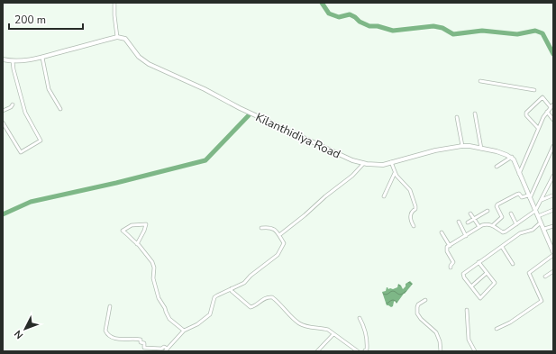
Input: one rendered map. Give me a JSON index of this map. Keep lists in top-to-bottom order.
{
  "streets": {
    "street": ["Kilanthidiya Road"]
  },
  "scale_bar": "200 m",
  "north": "bottom left"
}
